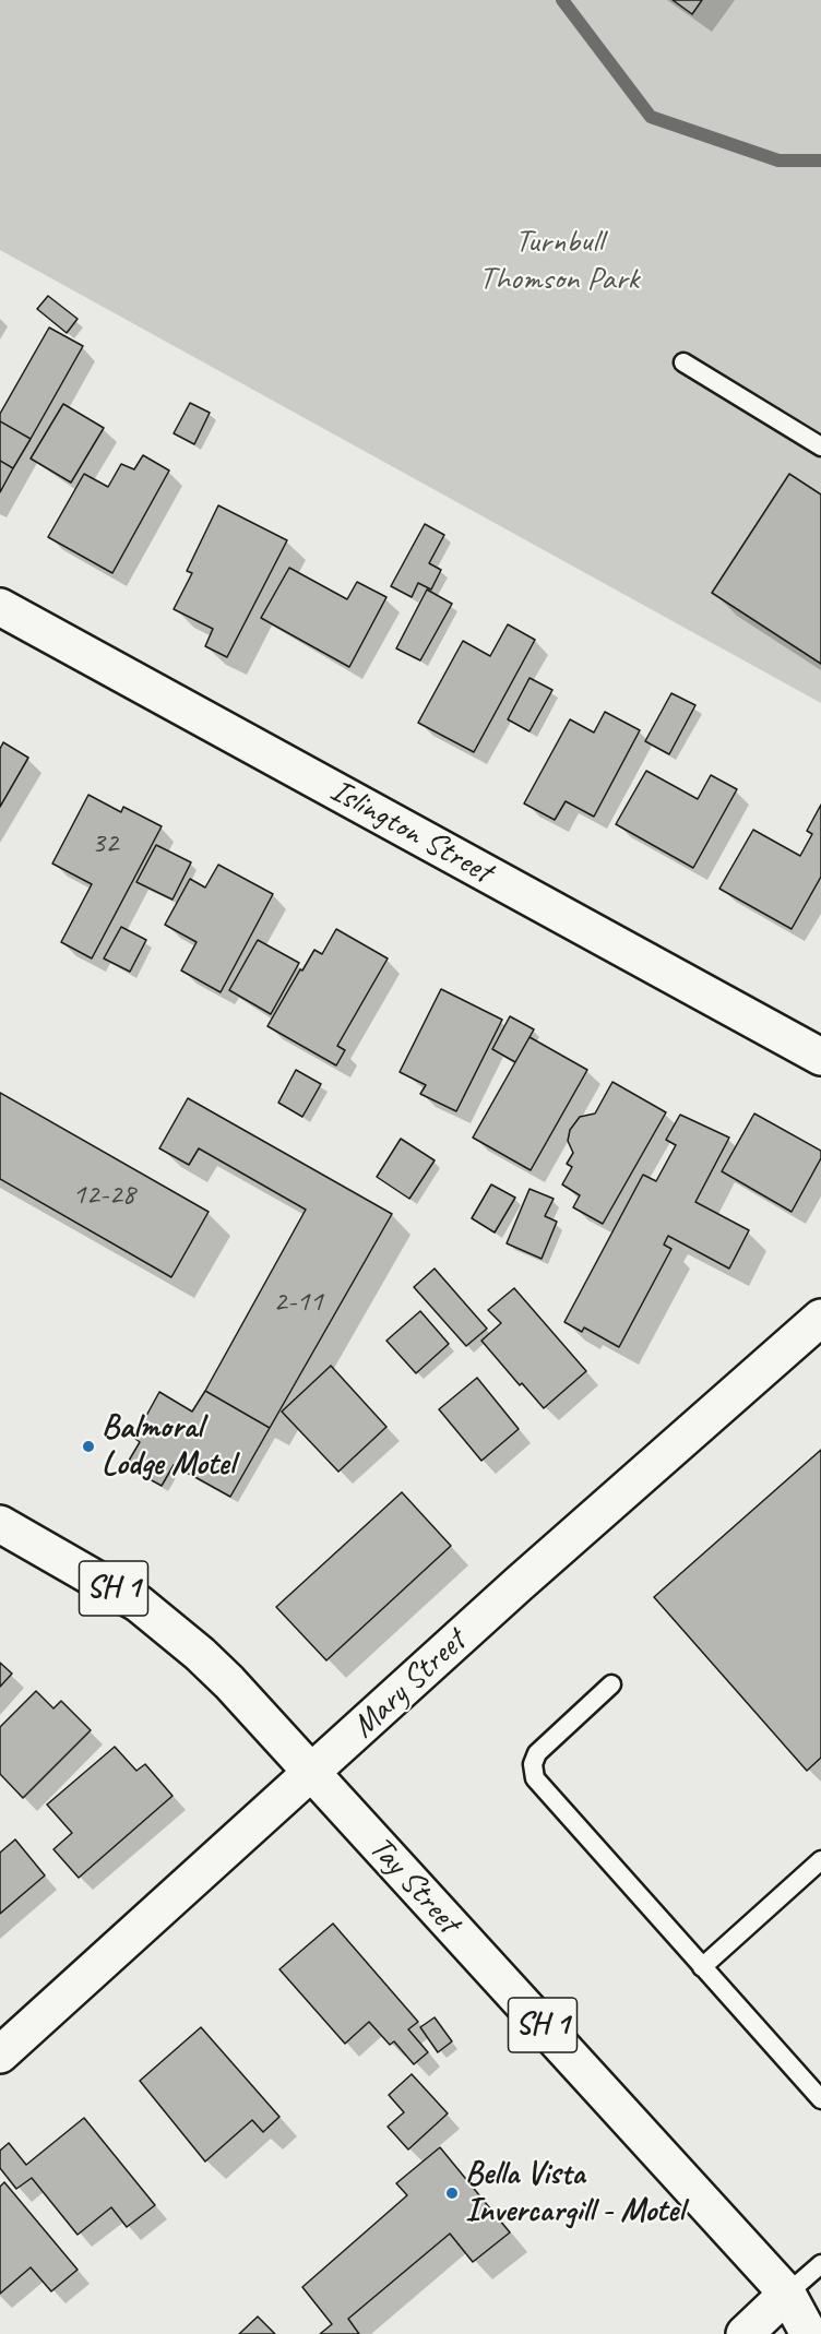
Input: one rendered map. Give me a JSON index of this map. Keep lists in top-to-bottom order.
{
  "streets": {
    "main road": [
      "Islington Street",
      "SH 1",
      "Mary Street",
      "Tay Street"
    ]
  },
  "crossings": [
    ["Mary Street", "Tay Street"]
  ],
  "parks": ["Turnbull Thomson Park"],
  "places": ["Balmoral Lodge Motel", "Bella Vista Invercargill - Motel"],
  "house_numbers": ["32", "12-28", "2-11"]
}
